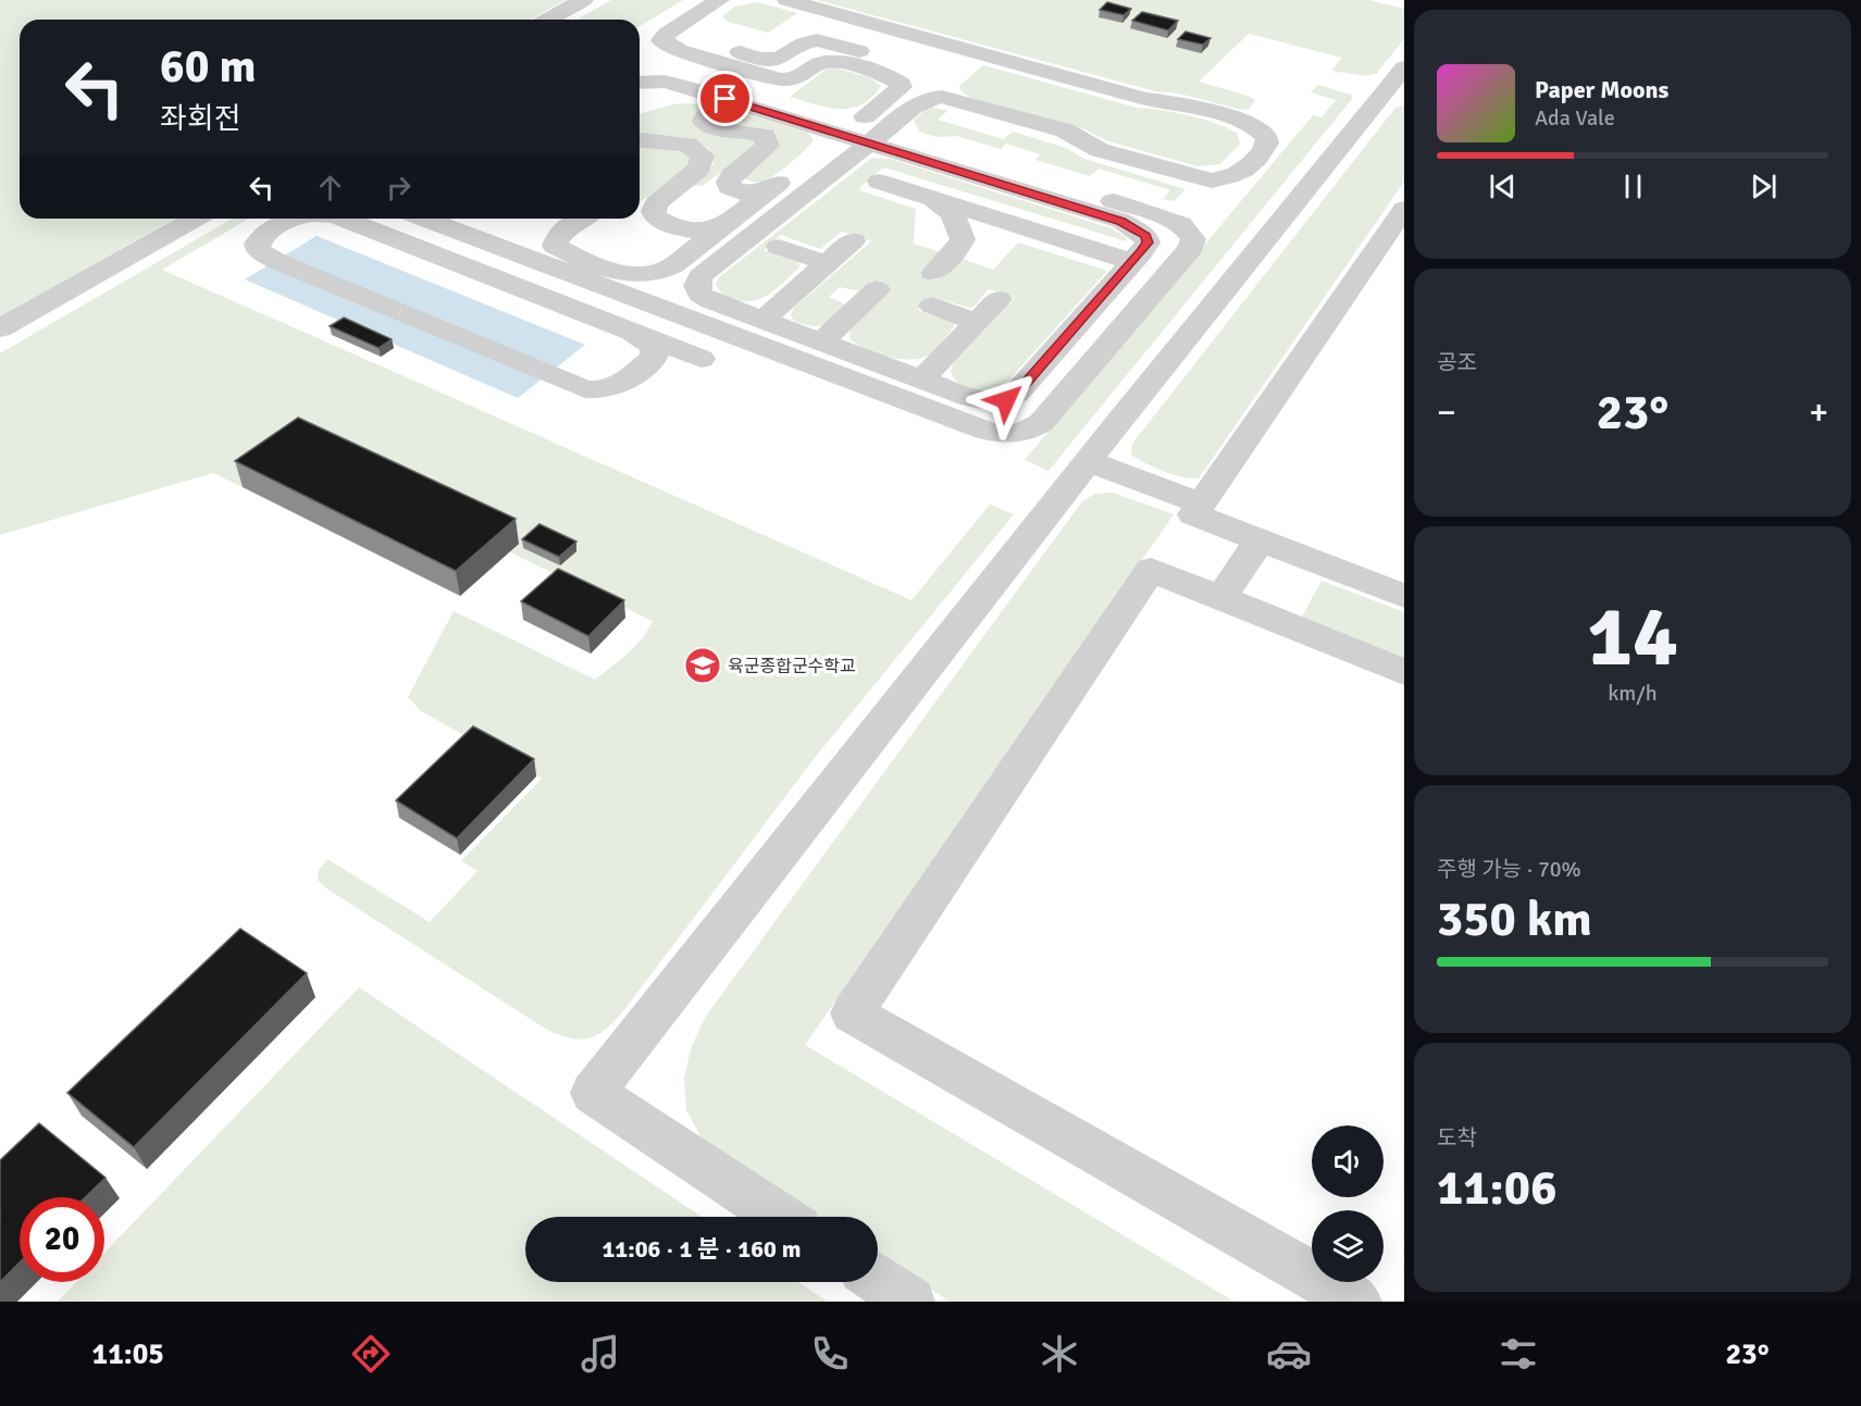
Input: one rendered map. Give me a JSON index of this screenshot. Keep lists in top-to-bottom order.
{
  "places": {
    "school or university": ["육군종합군수학교"]
  },
  "page": {
    "turn": ["60 m", "좌회전"],
    "song": ["Paper Moons", "Ada Vale"],
    "tile": [
      "공조",
      ["14", "km/h"],
      ["주행 가능 · 70%", "350 km"],
      ["도착", "11:06"]
    ],
    "heat": ["−", "23°", "+"],
    "limit": "20",
    "trip": "11:06 · 1 분 · 160 m",
    "tabs": ["11:05", "23°"]
  }
}
